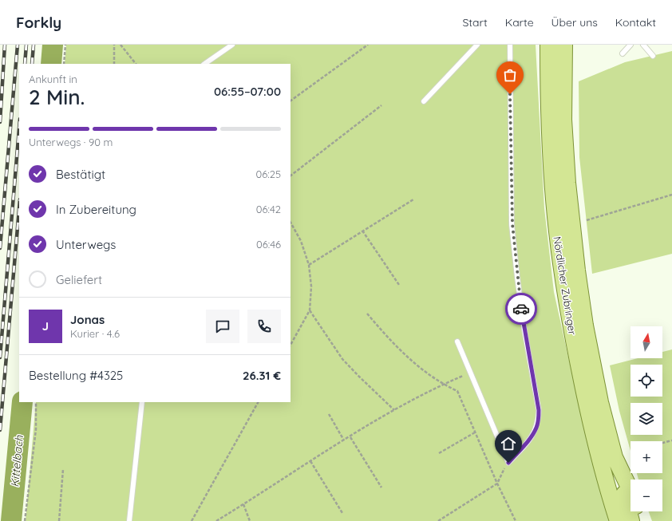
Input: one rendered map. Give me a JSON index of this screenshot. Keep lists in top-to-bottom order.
{
  "streets": {
    "main road": ["Nördlicher Zubringer"]
  },
  "water": ["Kittelbach"],
  "north": "top",
  "page": {
    "header": "Forkly",
    "nav": [
      "Start",
      "Karte",
      "Über uns",
      "Kontakt"
    ],
    "heading": ["2 Min.", "Ankunft in", "06:55–07:00"],
    "panel": [
      "Jonas",
      "Kurier · 4.6",
      "Bestellung #4325",
      "26.31 €"
    ],
    "bar": "Unterwegs · 90 m",
    "list": [
      ["Bestätigt", "06:25"],
      ["In Zubereitung", "06:42"],
      ["Unterwegs", "06:46"],
      "Geliefert"
    ],
    "round": "J",
    "map_buttons": ["+", "−"]
  }
}
